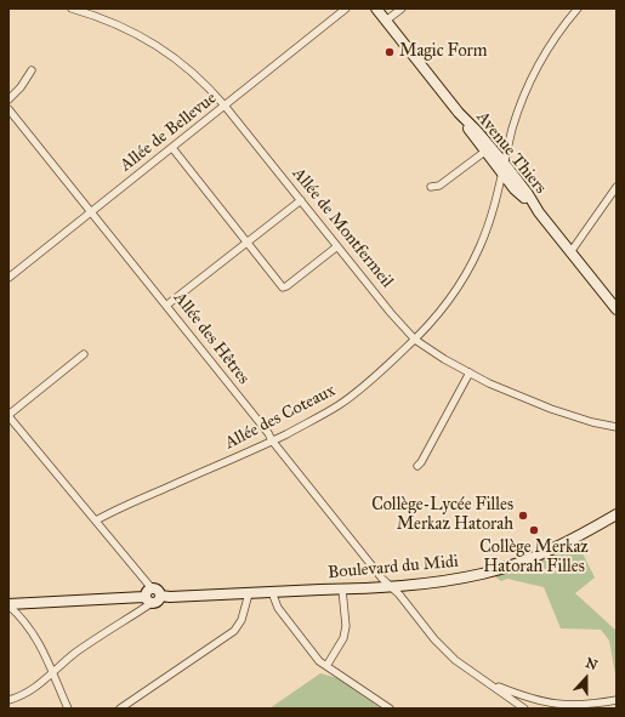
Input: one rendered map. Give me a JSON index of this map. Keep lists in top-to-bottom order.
{
  "streets": {
    "street": [
      "Allée de Bellevue",
      "Avenue Thiers",
      "Allée de Montfermeil",
      "Allée des Hêtres",
      "Allée des Coteaux",
      "Boulevard du Midi"
    ]
  },
  "crossings": [
    ["Allée de Bellevue", "Allée de Montfermeil"],
    ["Allée de Bellevue", "Allée des Hêtres"],
    ["Avenue Thiers", "Allée des Coteaux"],
    ["Allée de Montfermeil", "Allée des Coteaux"],
    ["Allée des Hêtres", "Allée des Coteaux"],
    ["Allée des Hêtres", "Boulevard du Midi"]
  ],
  "places": ["Magic Form", "Collège-Lycée Filles Merkaz Hatorah", "Collège Merkaz Hatorah Filles"],
  "north": "top"
}
